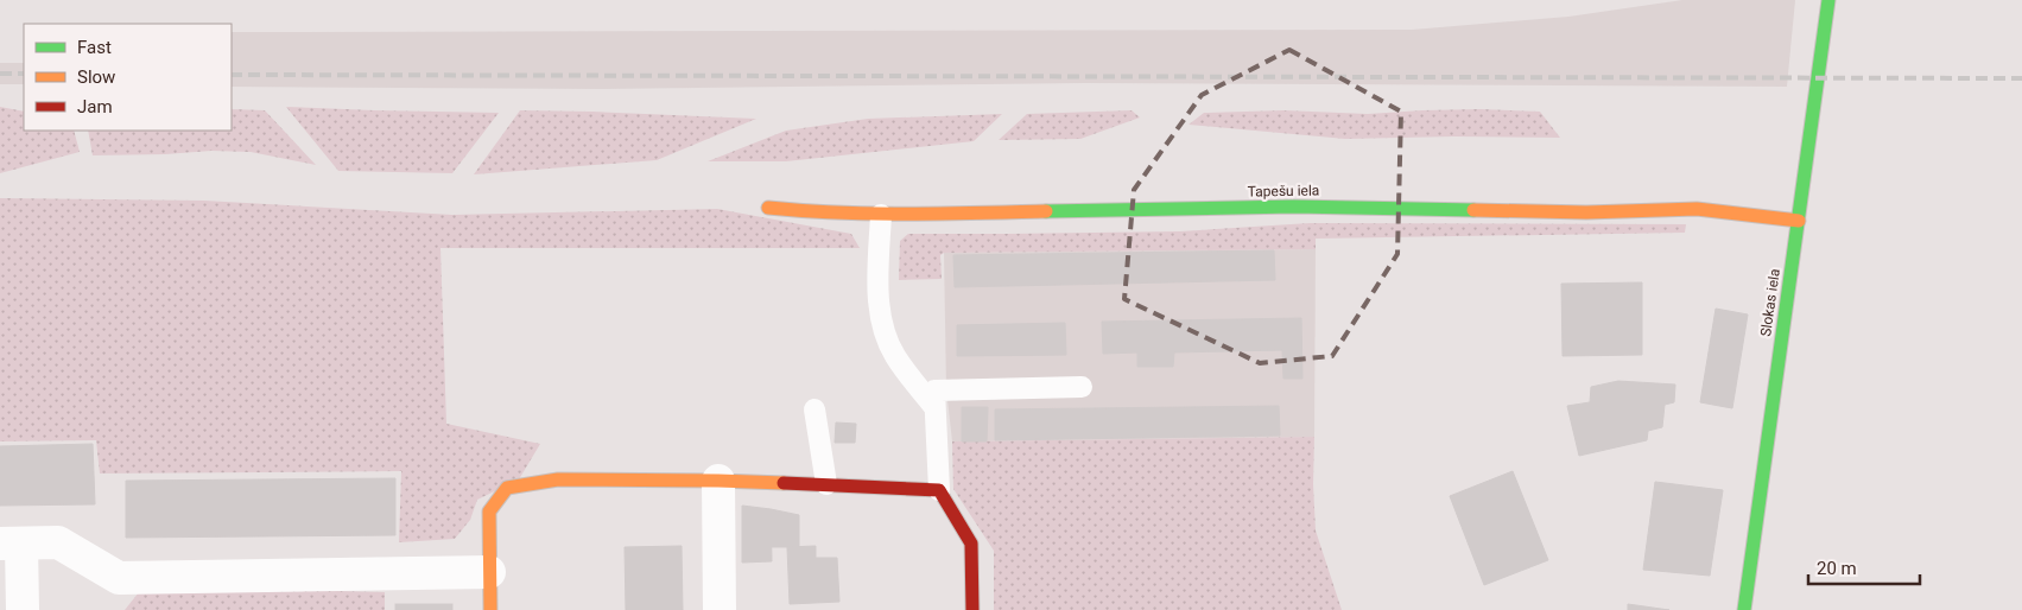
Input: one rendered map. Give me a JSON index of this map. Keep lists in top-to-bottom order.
{
  "streets": {
    "street": ["Tapešu iela", "Slokas iela"]
  },
  "crossings": [
    ["Tapešu iela", "Slokas iela"]
  ],
  "legend": ["Fast", "Slow", "Jam"],
  "scale_bar": "20 m"
}
